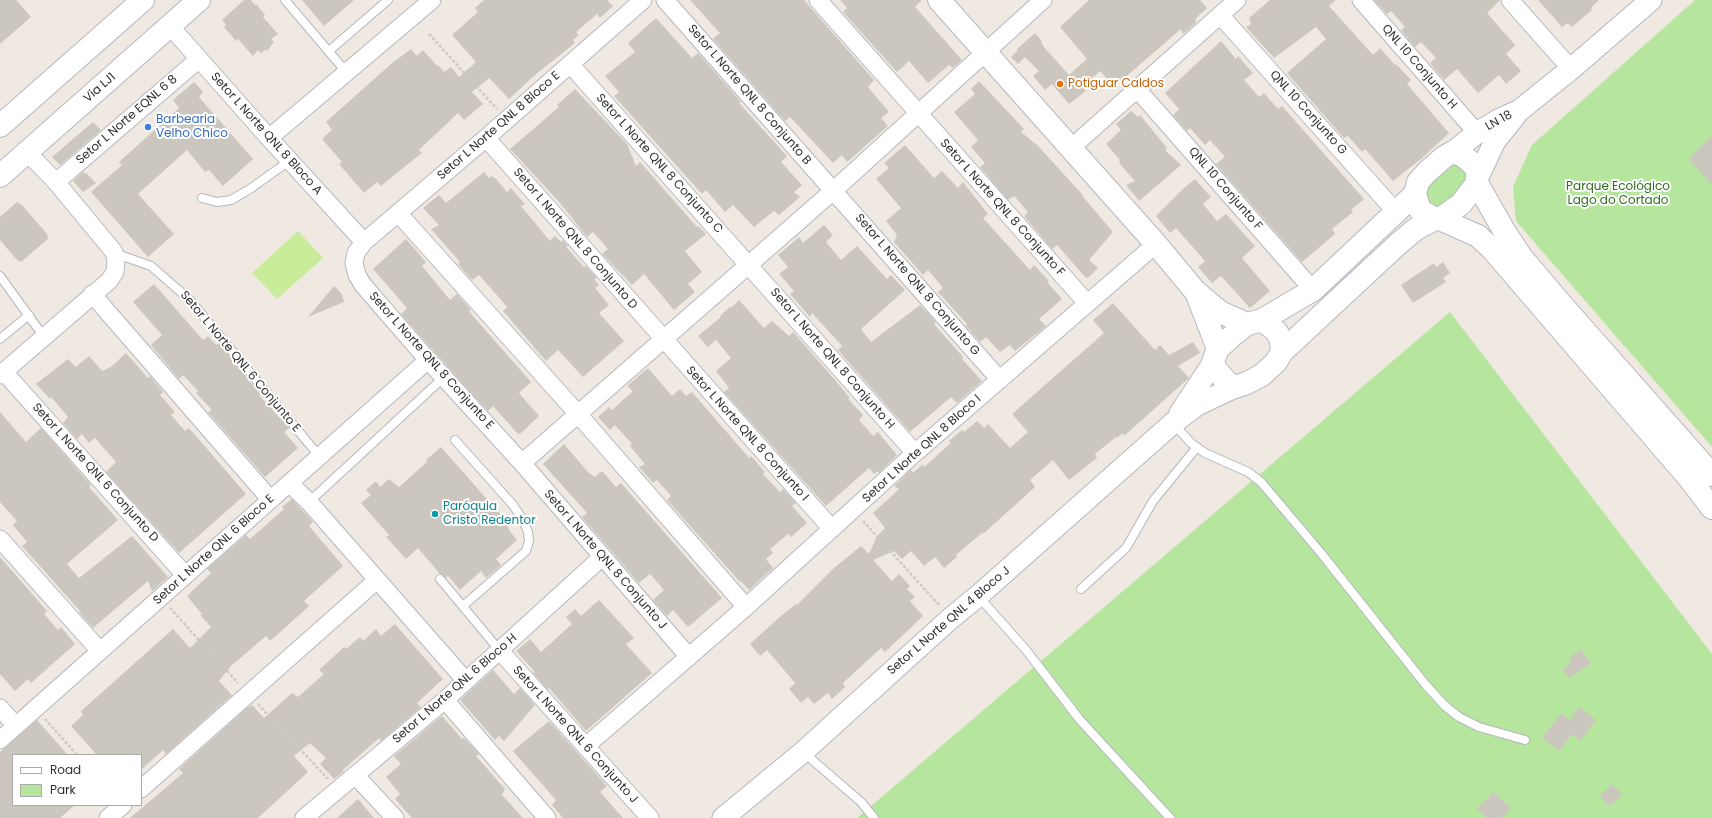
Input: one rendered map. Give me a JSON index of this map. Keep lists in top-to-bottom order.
{
  "streets": {
    "main road": ["Via LJ1"],
    "street": [
      "QNL 10 Conjunto H",
      "Setor L Norte QNL 8 Conjunto B",
      "QNL 10 Conjunto G",
      "Setor L Norte EQNL 6 8",
      "LN 18",
      "Setor L Norte QNL 8 Bloco E",
      "Setor L Norte QNL 8 Bloco A",
      "Setor L Norte QNL 8 Conjunto C",
      "QNL 10 Conjunto F",
      "Setor L Norte QNL 8 Conjunto F",
      "Setor L Norte QNL 8 Conjunto D",
      "Setor L Norte QNL 8 Conjunto G",
      "Setor L Norte QNL 8 Conjunto H",
      "Setor L Norte QNL 8 Conjunto E",
      "Setor L Norte QNL 8 Conjunto I",
      "Setor L Norte QNL 8 Bloco I",
      "Setor L Norte QNL 6 Conjunto D",
      "Setor L Norte QNL 6 Bloco E",
      "Setor L Norte QNL 8 Conjunto J",
      "Setor L Norte QNL 4 Bloco J",
      "Setor L Norte QNL 6 Bloco H",
      "Setor L Norte QNL 6 Conjunto J"
    ],
    "lane": ["Setor L Norte QNL 6 Conjunto E"]
  },
  "crossings": [
    ["QNL 10 Conjunto H", "LN 18"],
    ["Via LJ1", "Setor L Norte QNL 8 Bloco A"],
    ["Setor L Norte QNL 8 Conjunto B", "Setor L Norte QNL 8 Conjunto G"],
    ["Setor L Norte EQNL 6 8", "Setor L Norte QNL 8 Bloco A"],
    ["Setor L Norte QNL 8 Bloco E", "Setor L Norte QNL 8 Bloco A"],
    ["Setor L Norte QNL 8 Bloco E", "Setor L Norte QNL 8 Conjunto C"],
    ["Setor L Norte QNL 8 Bloco E", "Setor L Norte QNL 8 Conjunto D"],
    ["Setor L Norte QNL 8 Bloco E", "Setor L Norte QNL 8 Conjunto E"],
    ["Setor L Norte QNL 8 Bloco A", "Setor L Norte QNL 8 Conjunto E"],
    ["Setor L Norte QNL 8 Conjunto C", "Setor L Norte QNL 8 Conjunto H"],
    ["Setor L Norte QNL 8 Conjunto F", "Setor L Norte QNL 8 Bloco I"],
    ["Setor L Norte QNL 8 Conjunto D", "Setor L Norte QNL 8 Conjunto I"],
    ["Setor L Norte QNL 8 Conjunto G", "Setor L Norte QNL 8 Bloco I"],
    ["Setor L Norte QNL 8 Conjunto H", "Setor L Norte QNL 8 Bloco I"],
    ["Setor L Norte QNL 8 Conjunto E", "Setor L Norte QNL 6 Bloco E"],
    ["Setor L Norte QNL 8 Conjunto E", "Setor L Norte QNL 8 Conjunto J"],
    ["Setor L Norte QNL 6 Conjunto E", "Setor L Norte QNL 6 Bloco E"],
    ["Setor L Norte QNL 8 Conjunto I", "Setor L Norte QNL 8 Bloco I"],
    ["Setor L Norte QNL 8 Bloco I", "Setor L Norte QNL 8 Conjunto J"],
    ["Setor L Norte QNL 8 Bloco I", "Setor L Norte QNL 6 Conjunto J"],
    ["Setor L Norte QNL 6 Conjunto D", "Setor L Norte QNL 6 Bloco E"],
    ["Setor L Norte QNL 8 Conjunto J", "Setor L Norte QNL 6 Bloco H"],
    ["Setor L Norte QNL 6 Bloco H", "Setor L Norte QNL 6 Conjunto J"]
  ],
  "parks": ["Parque Ecológico Lago do Cortado"],
  "places": ["Potiguar Caldos", "Barbearia Velho Chico", "Paróquia Cristo Redentor"],
  "legend": ["Road", "Park"]
}
